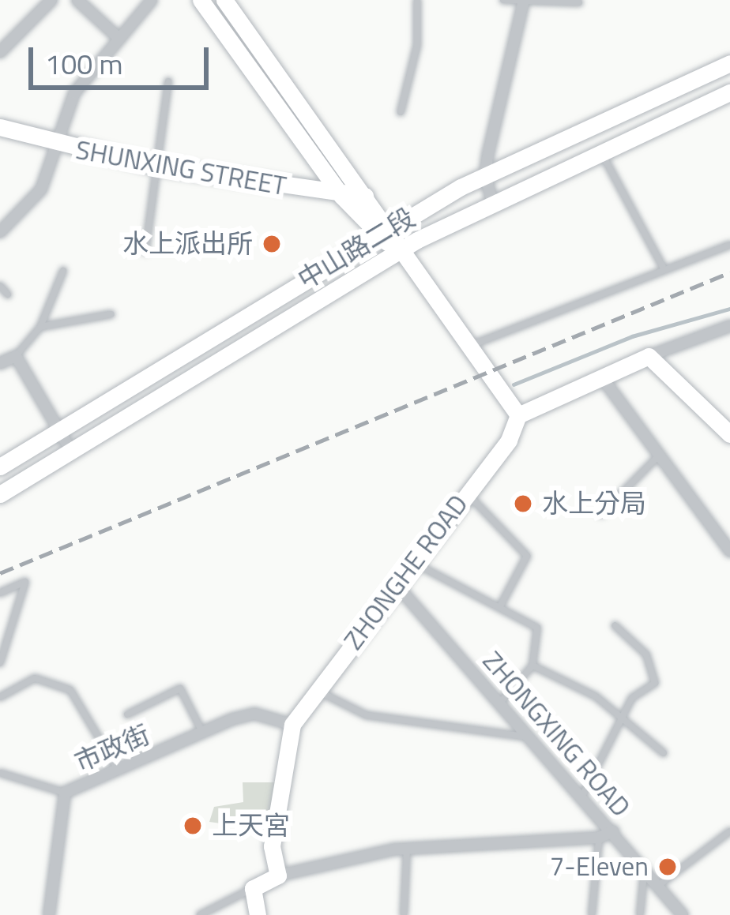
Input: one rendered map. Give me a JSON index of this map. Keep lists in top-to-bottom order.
{
  "streets": {
    "main road": ["SHUNXING STREET", "中山路二段", "ZHONGHE ROAD"],
    "street": ["ZHONGXING ROAD", "市政街"]
  },
  "crossings": [
    ["ZHONGHE ROAD", "ZHONGXING ROAD"],
    ["ZHONGHE ROAD", "市政街"]
  ],
  "places": [
    "水上派出所",
    "水上分局",
    "上天宮",
    "7-Eleven"
  ],
  "scale_bar": "100 m"
}
